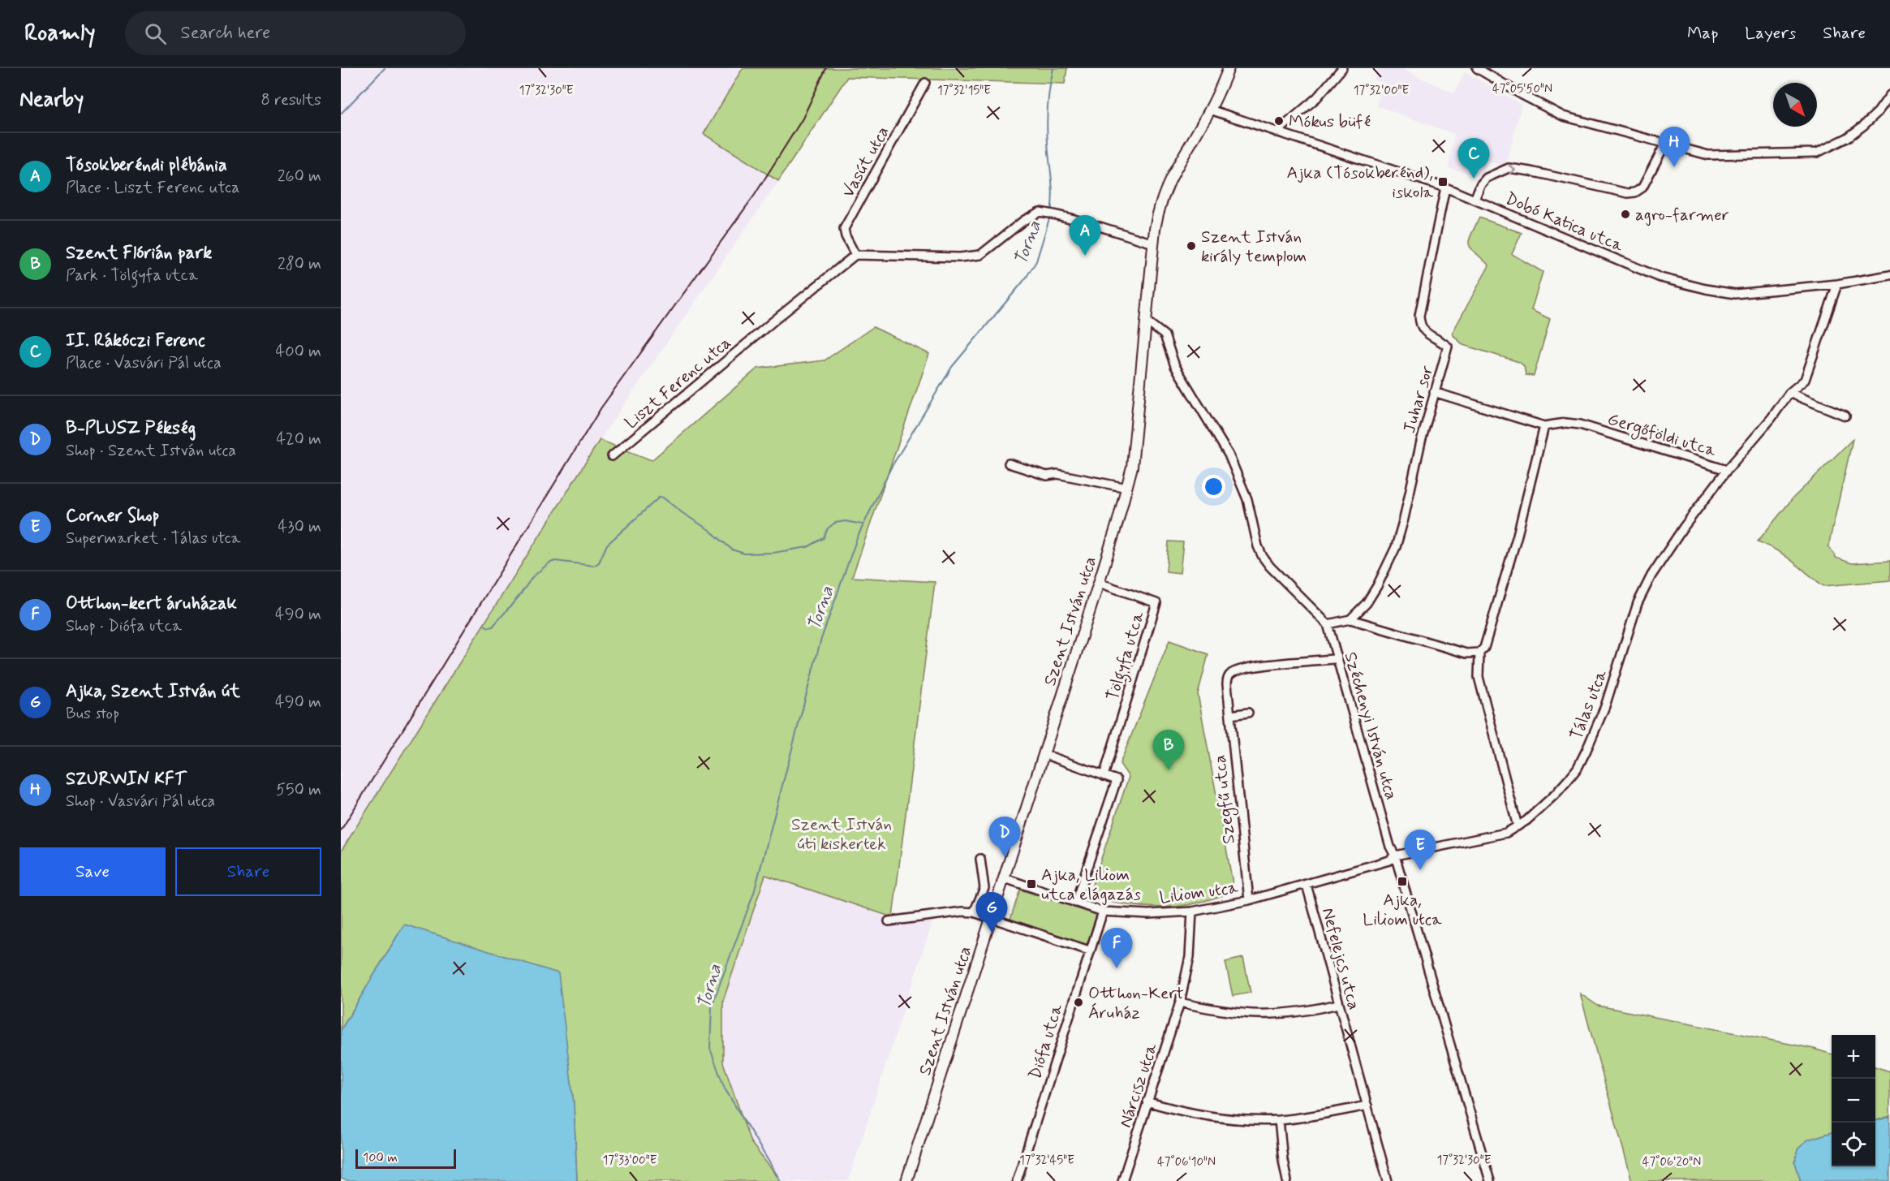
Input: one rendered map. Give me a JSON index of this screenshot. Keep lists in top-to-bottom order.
{
  "streets": {
    "main road": ["Szent István utca"],
    "street": [
      "Vasút utca",
      "Dobó Katica utca",
      "Liszt Ferenc utca",
      "Juhar sor",
      "Gergőföldi utca",
      "Tölgyfa utca",
      "Tálas utca",
      "Széchenyi István utca",
      "Szegfű utca",
      "Liliom utca",
      "Nefelejcs utca",
      "Diófa utca",
      "Nárcisz utca"
    ]
  },
  "crossings": [
    ["Vasút utca", "Liszt Ferenc utca"],
    ["Dobó Katica utca", "Juhar sor"],
    ["Dobó Katica utca", "Gergőföldi utca"],
    ["Dobó Katica utca", "Szent István utca"],
    ["Juhar sor", "Gergőföldi utca"],
    ["Gergőföldi utca", "Tálas utca"],
    ["Szent István utca", "Tölgyfa utca"],
    ["Szent István utca", "Széchenyi István utca"],
    ["Szent István utca", "Liliom utca"],
    ["Tálas utca", "Széchenyi István utca"],
    ["Tálas utca", "Liliom utca"],
    ["Széchenyi István utca", "Szegfű utca"],
    ["Széchenyi István utca", "Liliom utca"],
    ["Szegfű utca", "Liliom utca"],
    ["Liliom utca", "Nefelejcs utca"],
    ["Liliom utca", "Diófa utca"],
    ["Liliom utca", "Nárcisz utca"]
  ],
  "water": ["Torna"],
  "parks": ["Szent István úti kiskertek"],
  "places": {
    "other": [
      "Mókus büfé",
      "agro-farmer",
      "Szent István király templom",
      "Otthon-Kert Áruház"
    ],
    "transit": ["Ajka (Tósokberénd), iskola", "Ajka, Liliom utca", "Ajka, Liliom utca elágazás"]
  },
  "scale_bar": "100 m",
  "north": "bottom right",
  "page": {
    "header": "Roamly",
    "search": "Search here",
    "nav": ["Map", "Layers", "Share"],
    "heading": ["Nearby", "8 results"],
    "pins": [
      "H",
      "C",
      "A",
      "B",
      "D",
      "E",
      "G",
      "F"
    ],
    "list": [
      {
        "mark": "A",
        "name": "Tósokberéndi plébánia",
        "note": "Place · Liszt Ferenc utca",
        "value": "260 m"
      },
      {
        "mark": "B",
        "name": "Szent Flórián park",
        "note": "Park · Tölgyfa utca",
        "value": "280 m"
      },
      {
        "mark": "C",
        "name": "II. Rákóczi Ferenc",
        "note": "Place · Vasvári Pál utca",
        "value": "400 m"
      },
      {
        "mark": "D",
        "name": "B-PLUSZ Pékség",
        "note": "Shop · Szent István utca",
        "value": "420 m"
      },
      {
        "mark": "E",
        "name": "Corner Shop",
        "note": "Supermarket · Tálas utca",
        "value": "430 m"
      },
      {
        "mark": "F",
        "name": "Otthon-kert áruházak",
        "note": "Shop · Diófa utca",
        "value": "490 m"
      },
      {
        "mark": "G",
        "name": "Ajka, Szent István út",
        "note": "Bus stop",
        "value": "490 m"
      },
      {
        "mark": "H",
        "name": "SZURWIN KFT",
        "note": "Shop · Vasvári Pál utca",
        "value": "550 m"
      }
    ],
    "buttons": ["Save", "Share"],
    "map_buttons": ["+", "−"],
    "scale": "100 m"
  },
  "coordinates": [
    "47°05'50\"N",
    "17°32'30\"E",
    "17°32'15\"E",
    "17°32'00\"E",
    "17°33'00\"E",
    "17°32'45\"E",
    "47°06'10\"N",
    "47°06'20\"N"
  ]
}
